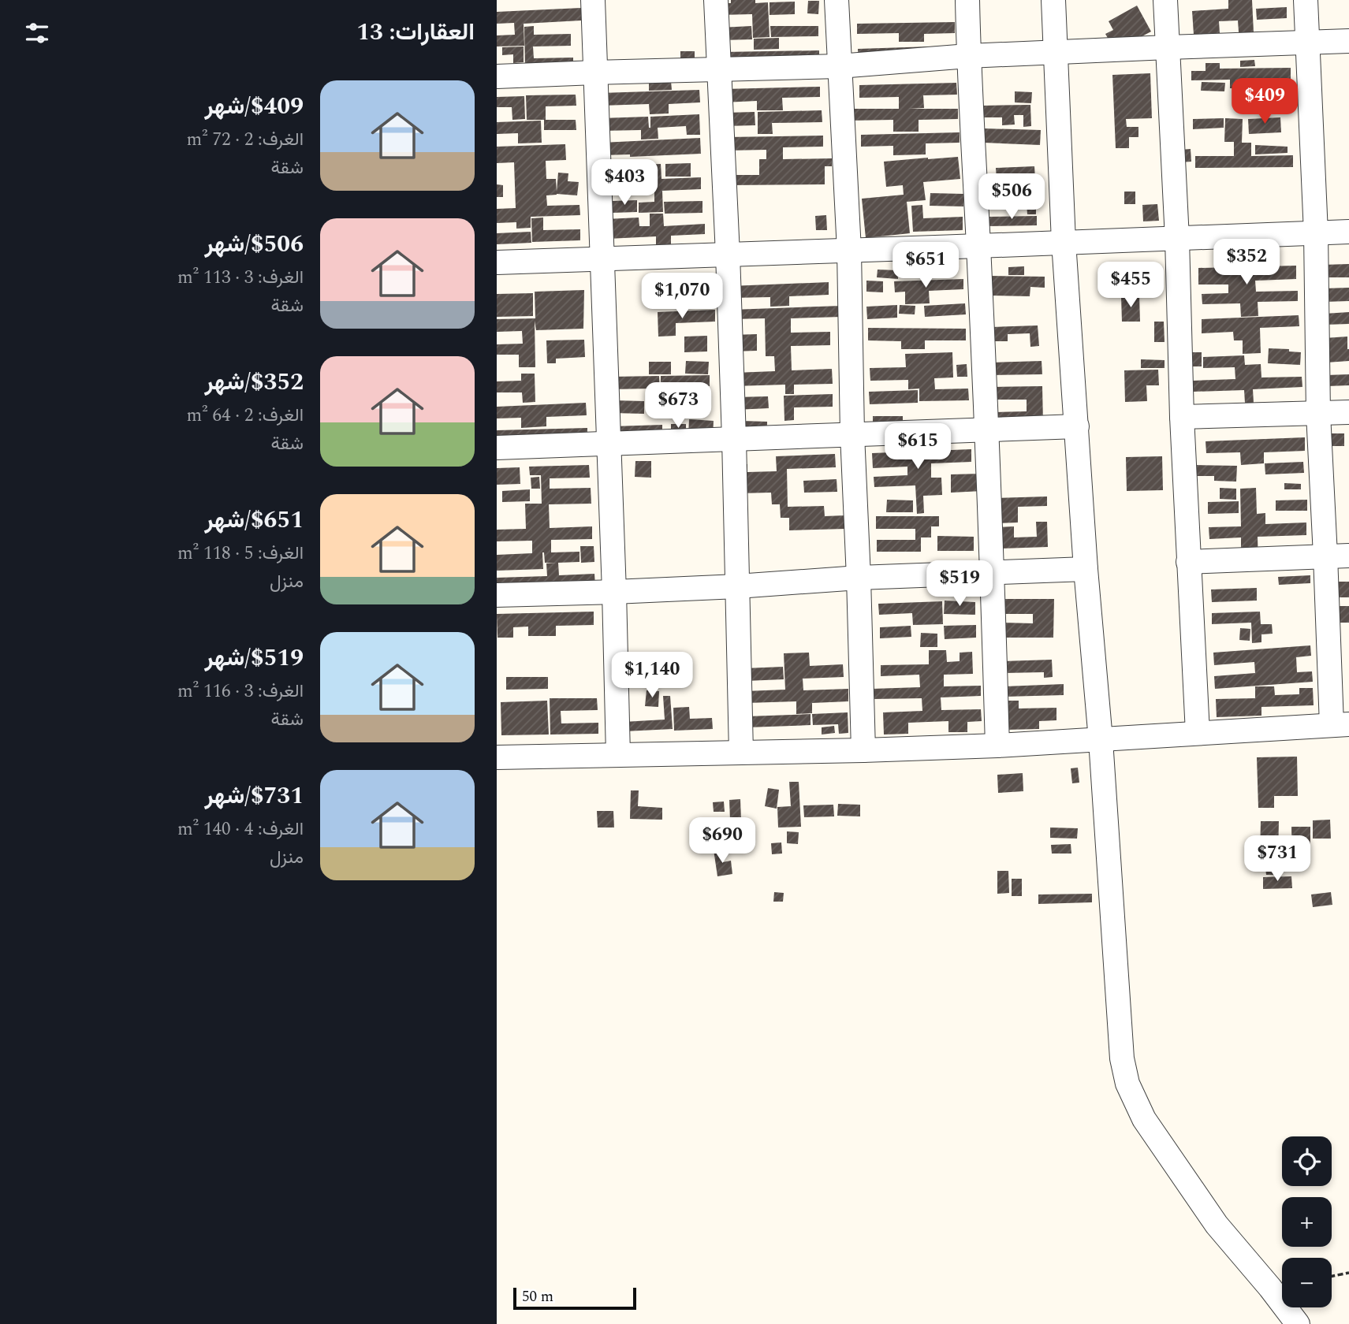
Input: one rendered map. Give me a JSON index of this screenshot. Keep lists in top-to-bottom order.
{
  "scale_bar": "50 m",
  "page": {
    "heading": "العقارات: 13",
    "list": [
      {
        "name": "$409/شهر",
        "note": "الغرف: 2 · 72 m² · شقة"
      },
      {
        "name": "$506/شهر",
        "note": "الغرف: 3 · 113 m² · شقة"
      },
      {
        "name": "$352/شهر",
        "note": "الغرف: 2 · 64 m² · شقة"
      },
      {
        "name": "$651/شهر",
        "note": "الغرف: 5 · 118 m² · منزل"
      },
      {
        "name": "$519/شهر",
        "note": "الغرف: 3 · 116 m² · شقة"
      },
      {
        "name": "$731/شهر",
        "note": "الغرف: 4 · 140 m² · منزل"
      }
    ],
    "price": [
      "$409",
      "$403",
      "$506",
      "$352",
      "$651",
      "$455",
      "$1,070",
      "$673",
      "$615",
      "$519",
      "$1,140",
      "$690",
      "$731"
    ],
    "map_buttons": ["+", "−"],
    "scale": "50 m"
  }
}
